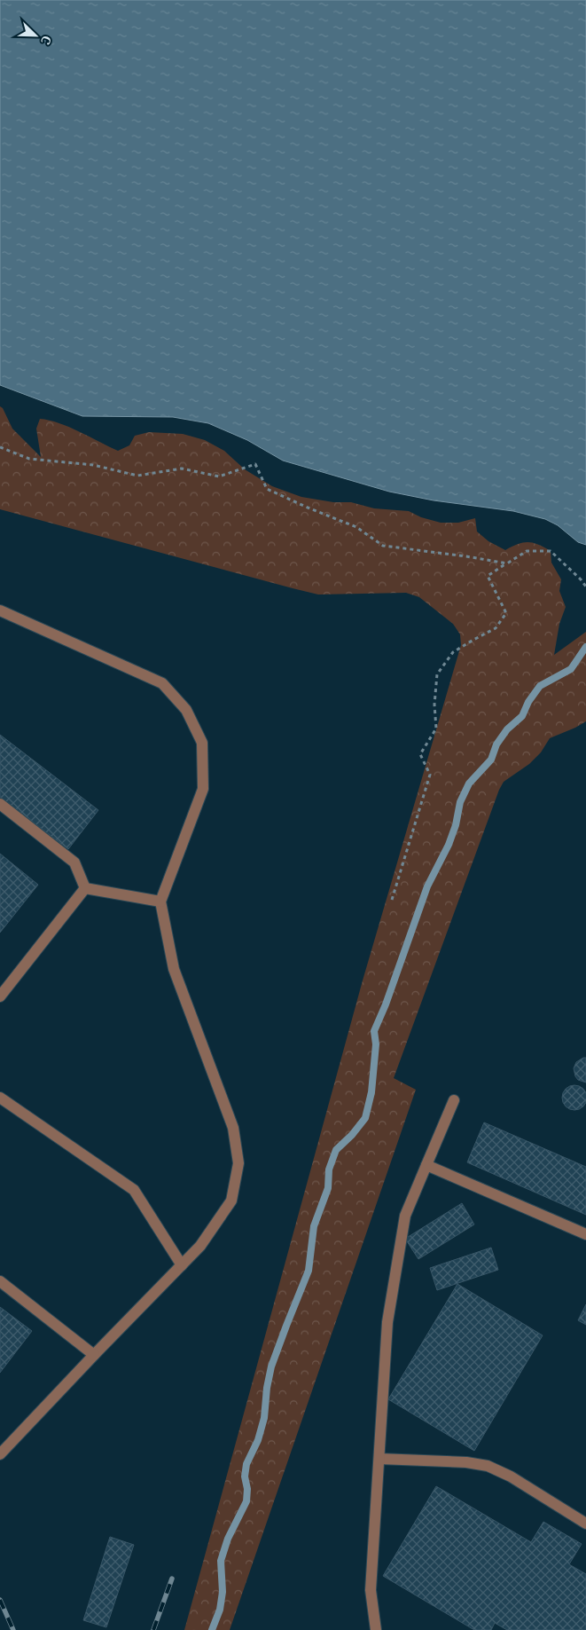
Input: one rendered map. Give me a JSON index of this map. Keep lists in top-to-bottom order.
{
  "north": "bottom right"
}
